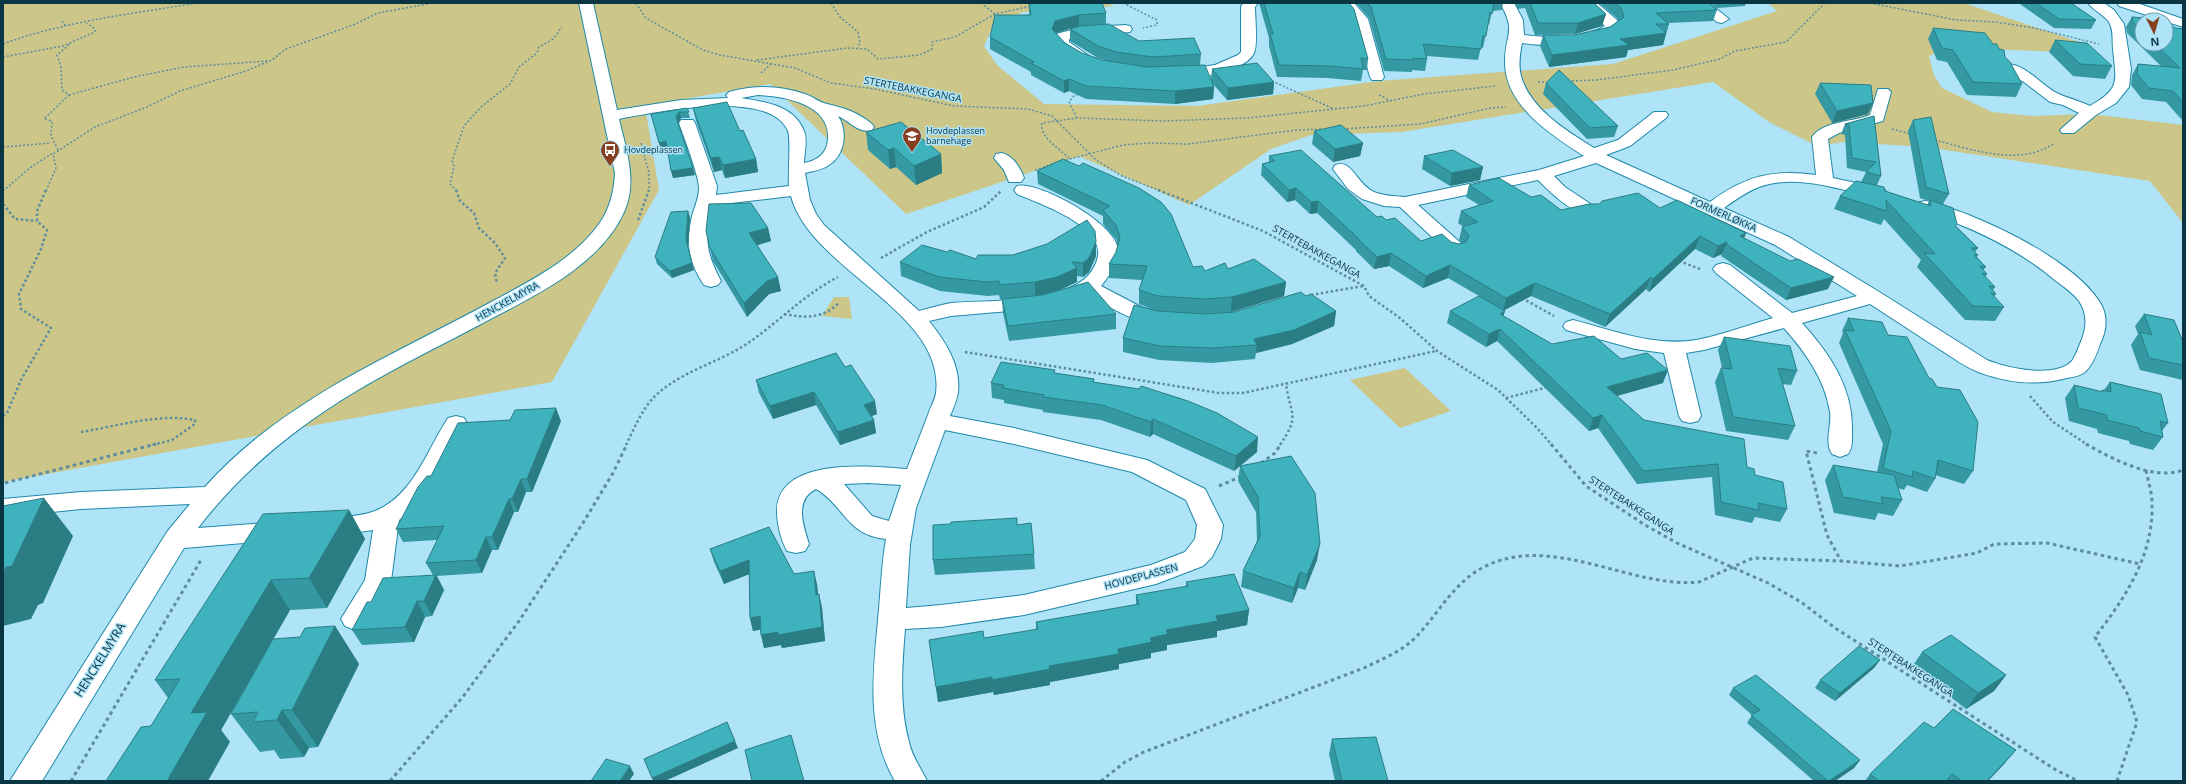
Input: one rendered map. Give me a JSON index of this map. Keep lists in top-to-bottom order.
{
  "streets": {
    "street": ["FORMERLØKKA", "HENCKELMYRA", "HOVDEPLASSEN"],
    "path": ["STERTEBAKKEGANGA"]
  },
  "places": {
    "school or university": ["Hovdeplassen barnehage"],
    "bus stop": ["Hovdeplassen"]
  },
  "north": "bottom"
}
